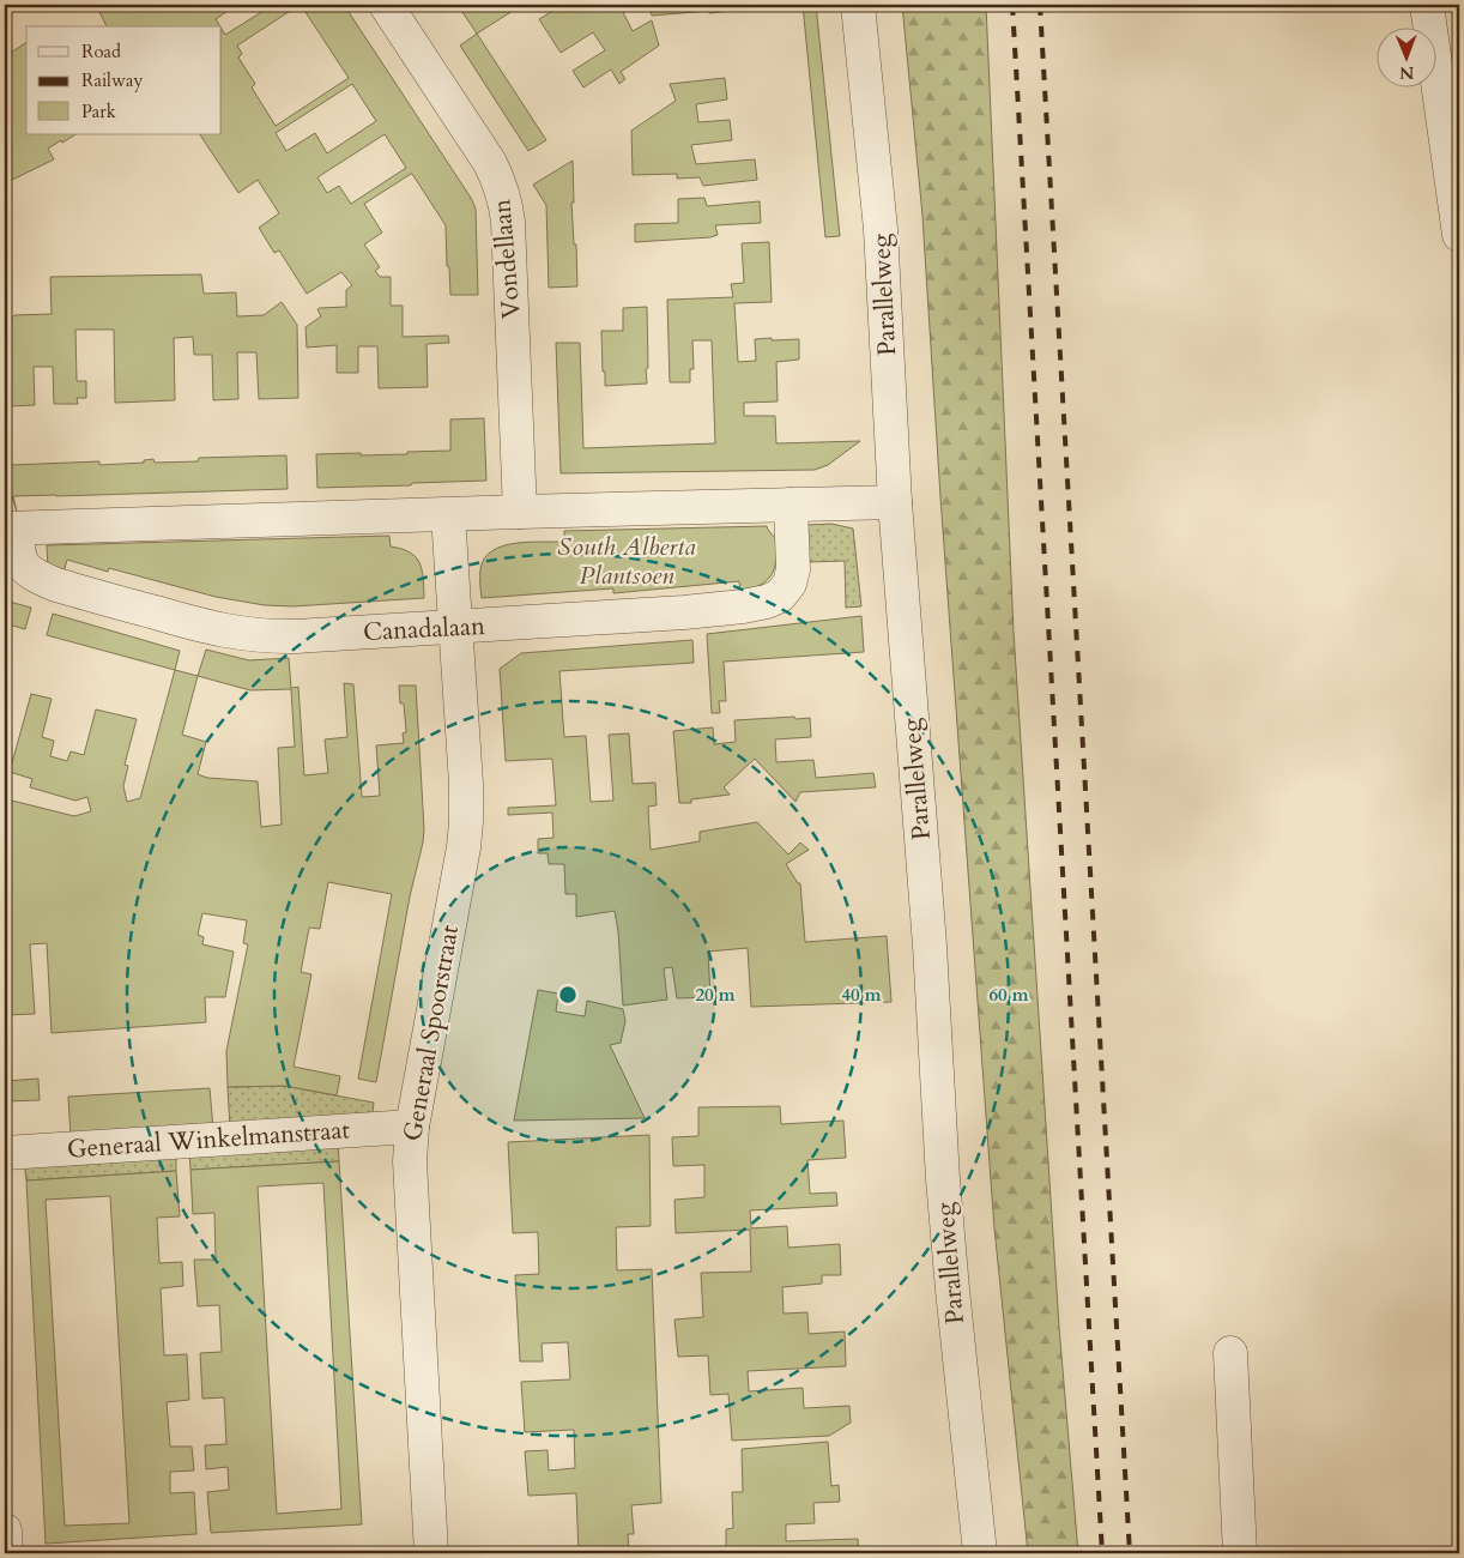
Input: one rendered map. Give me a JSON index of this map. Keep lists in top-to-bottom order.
{
  "streets": {
    "street": [
      "Vondellaan",
      "Parallelweg",
      "Canadalaan",
      "Generaal Spoorstraat",
      "Generaal Winkelmanstraat"
    ]
  },
  "crossings": [
    ["Vondellaan", "Canadalaan"],
    ["Parallelweg", "Canadalaan"],
    ["Canadalaan", "Generaal Spoorstraat"],
    ["Generaal Spoorstraat", "Generaal Winkelmanstraat"]
  ],
  "parks": ["South Alberta Plantsoen"],
  "legend": ["Road", "Railway", "Park"],
  "north": "bottom",
  "rings": ["20 m", "40 m", "60 m"]
}
